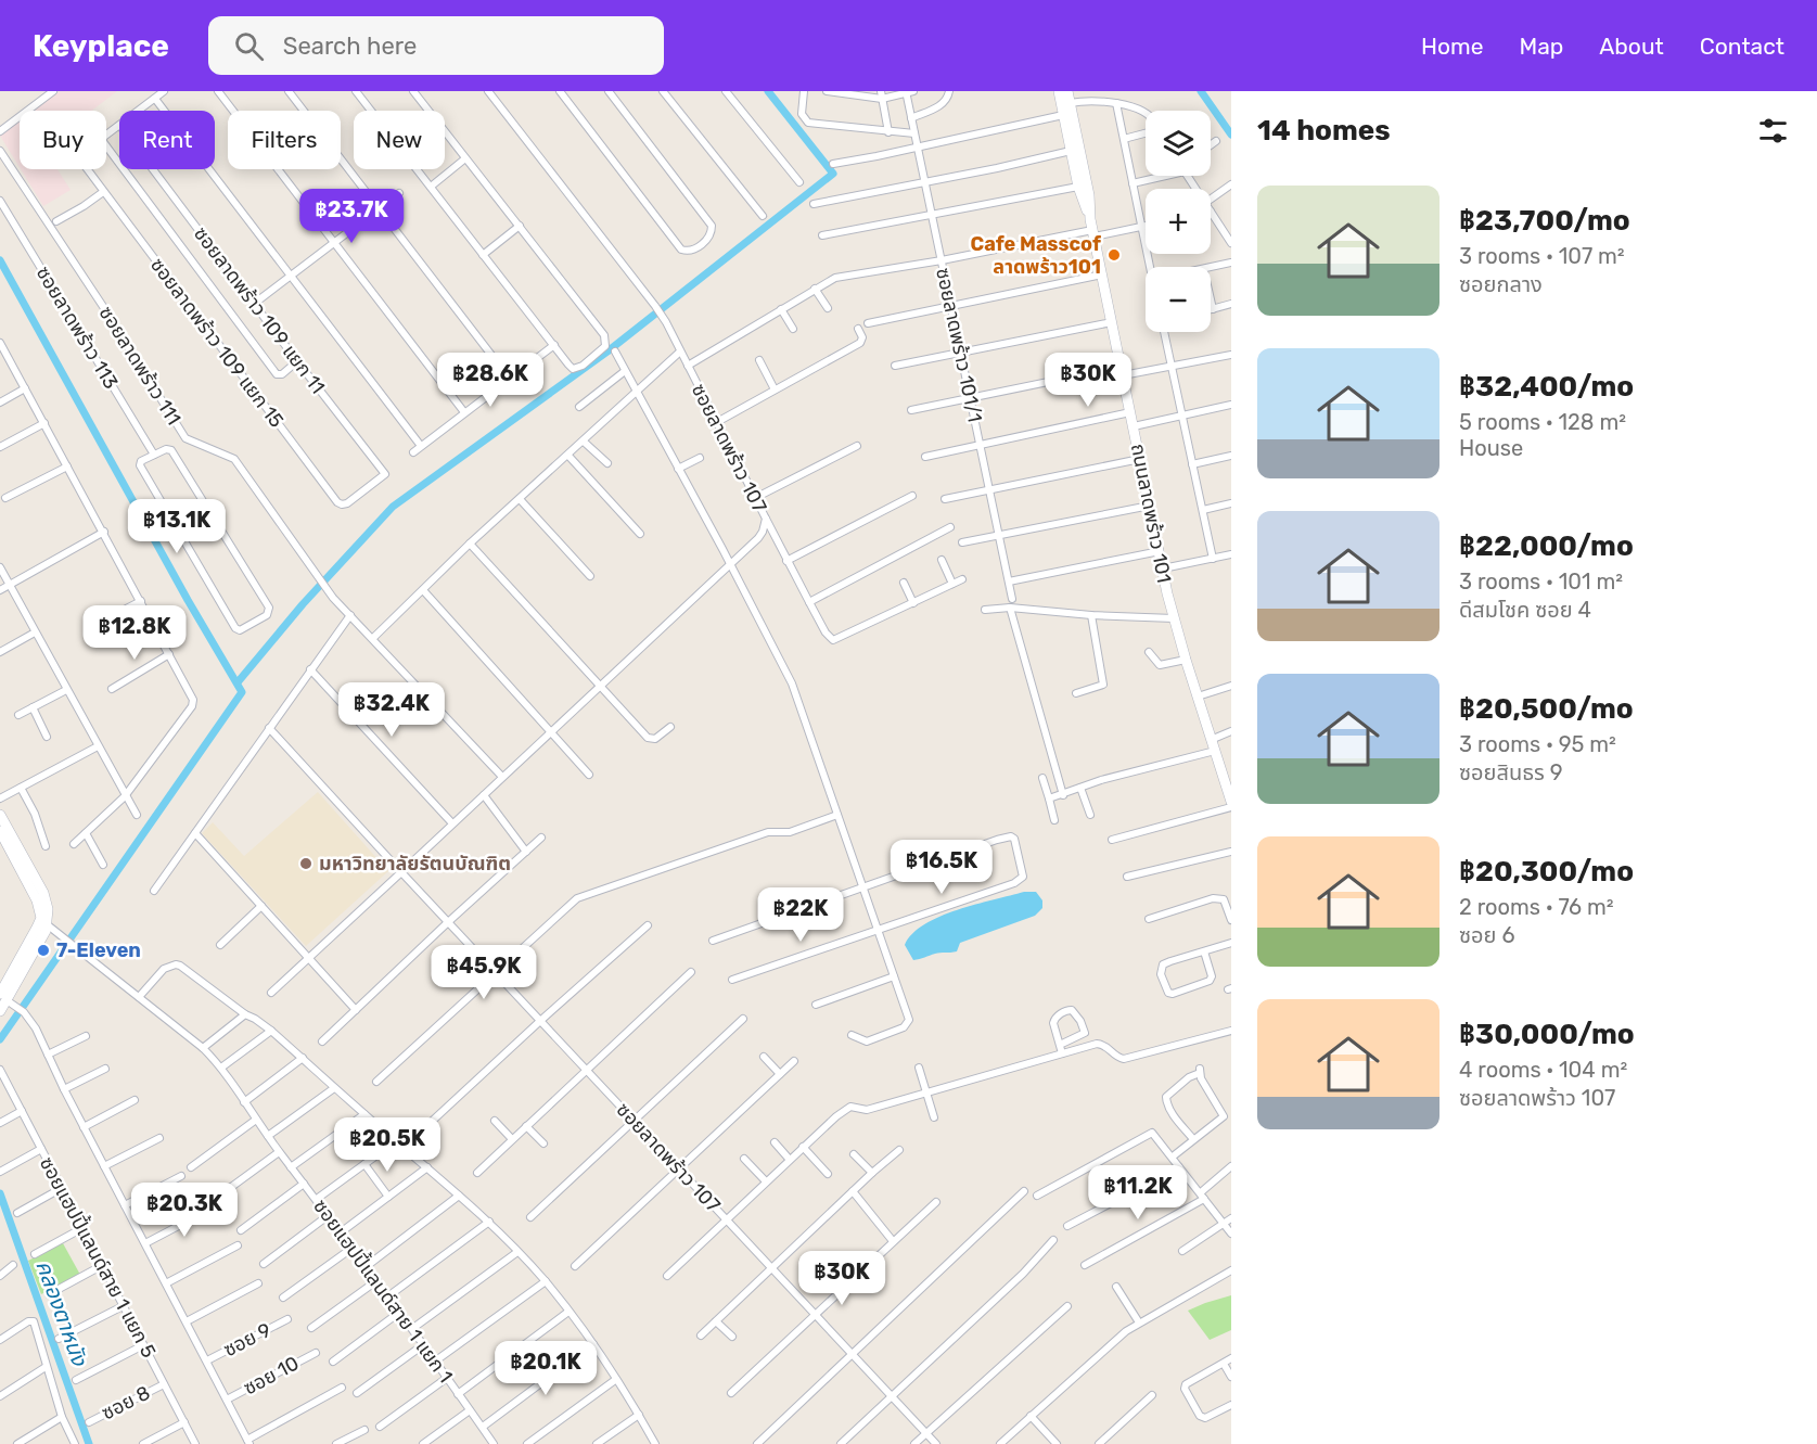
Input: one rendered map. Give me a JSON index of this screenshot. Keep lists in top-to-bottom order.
{
  "streets": {
    "street": [
      "ซอยลาดพร้าว 109 แยก 11",
      "ซอยลาดพร้าว 113",
      "ซอยลาดพร้าว 109 แยก 15",
      "ซอยลาดพร้าว 101/1",
      "ซอยลาดพร้าว 111",
      "ซอยลาดพร้าว 107",
      "ถนนลาดพร้าว 101",
      "ซอยแฮปปี้แลนด์สาย 1 แยก 5",
      "ซอยแฮปปี้แลนด์สาย 1 แยก 1",
      "ซอย 9",
      "ซอย 10",
      "ซอย 8"
    ]
  },
  "crossings": [
    ["ซอยลาดพร้าว 109 แยก 11", "ซอยลาดพร้าว 109 แยก 15"],
    ["ซอยลาดพร้าว 111", "ซอยลาดพร้าว 107"],
    ["ซอยแฮปปี้แลนด์สาย 1 แยก 5", "ซอย 8"]
  ],
  "water": ["คลองตาหนัง"],
  "places": ["Cafe Masscof ลาดพร้าว101", "มหาวิทยาลัยรัตนบัณฑิต", "7-Eleven"],
  "page": {
    "header": "Keyplace",
    "search": "Search here",
    "nav": [
      "Home",
      "Map",
      "About",
      "Contact"
    ],
    "heading": "14 homes",
    "map_buttons": ["+", "−"],
    "chip": [
      "Buy",
      "Rent",
      "Filters",
      "New"
    ],
    "list": [
      {
        "name": "฿23,700/mo",
        "note": "3 rooms · 107 m² · ซอยกลาง"
      },
      {
        "name": "฿32,400/mo",
        "note": "5 rooms · 128 m² · House"
      },
      {
        "name": "฿22,000/mo",
        "note": "3 rooms · 101 m² · ดีสมโชค ซอย 4"
      },
      {
        "name": "฿20,500/mo",
        "note": "3 rooms · 95 m² · ซอยสินธร 9"
      },
      {
        "name": "฿20,300/mo",
        "note": "2 rooms · 76 m² · ซอย 6"
      },
      {
        "name": "฿30,000/mo",
        "note": "4 rooms · 104 m² · ซอยลาดพร้าว 107"
      }
    ],
    "price": [
      "฿23.7K",
      "฿28.6K",
      "฿30K",
      "฿13.1K",
      "฿12.8K",
      "฿32.4K",
      "฿16.5K",
      "฿22K",
      "฿45.9K",
      "฿20.5K",
      "฿11.2K",
      "฿20.3K",
      "฿30K",
      "฿20.1K"
    ]
  }
}
